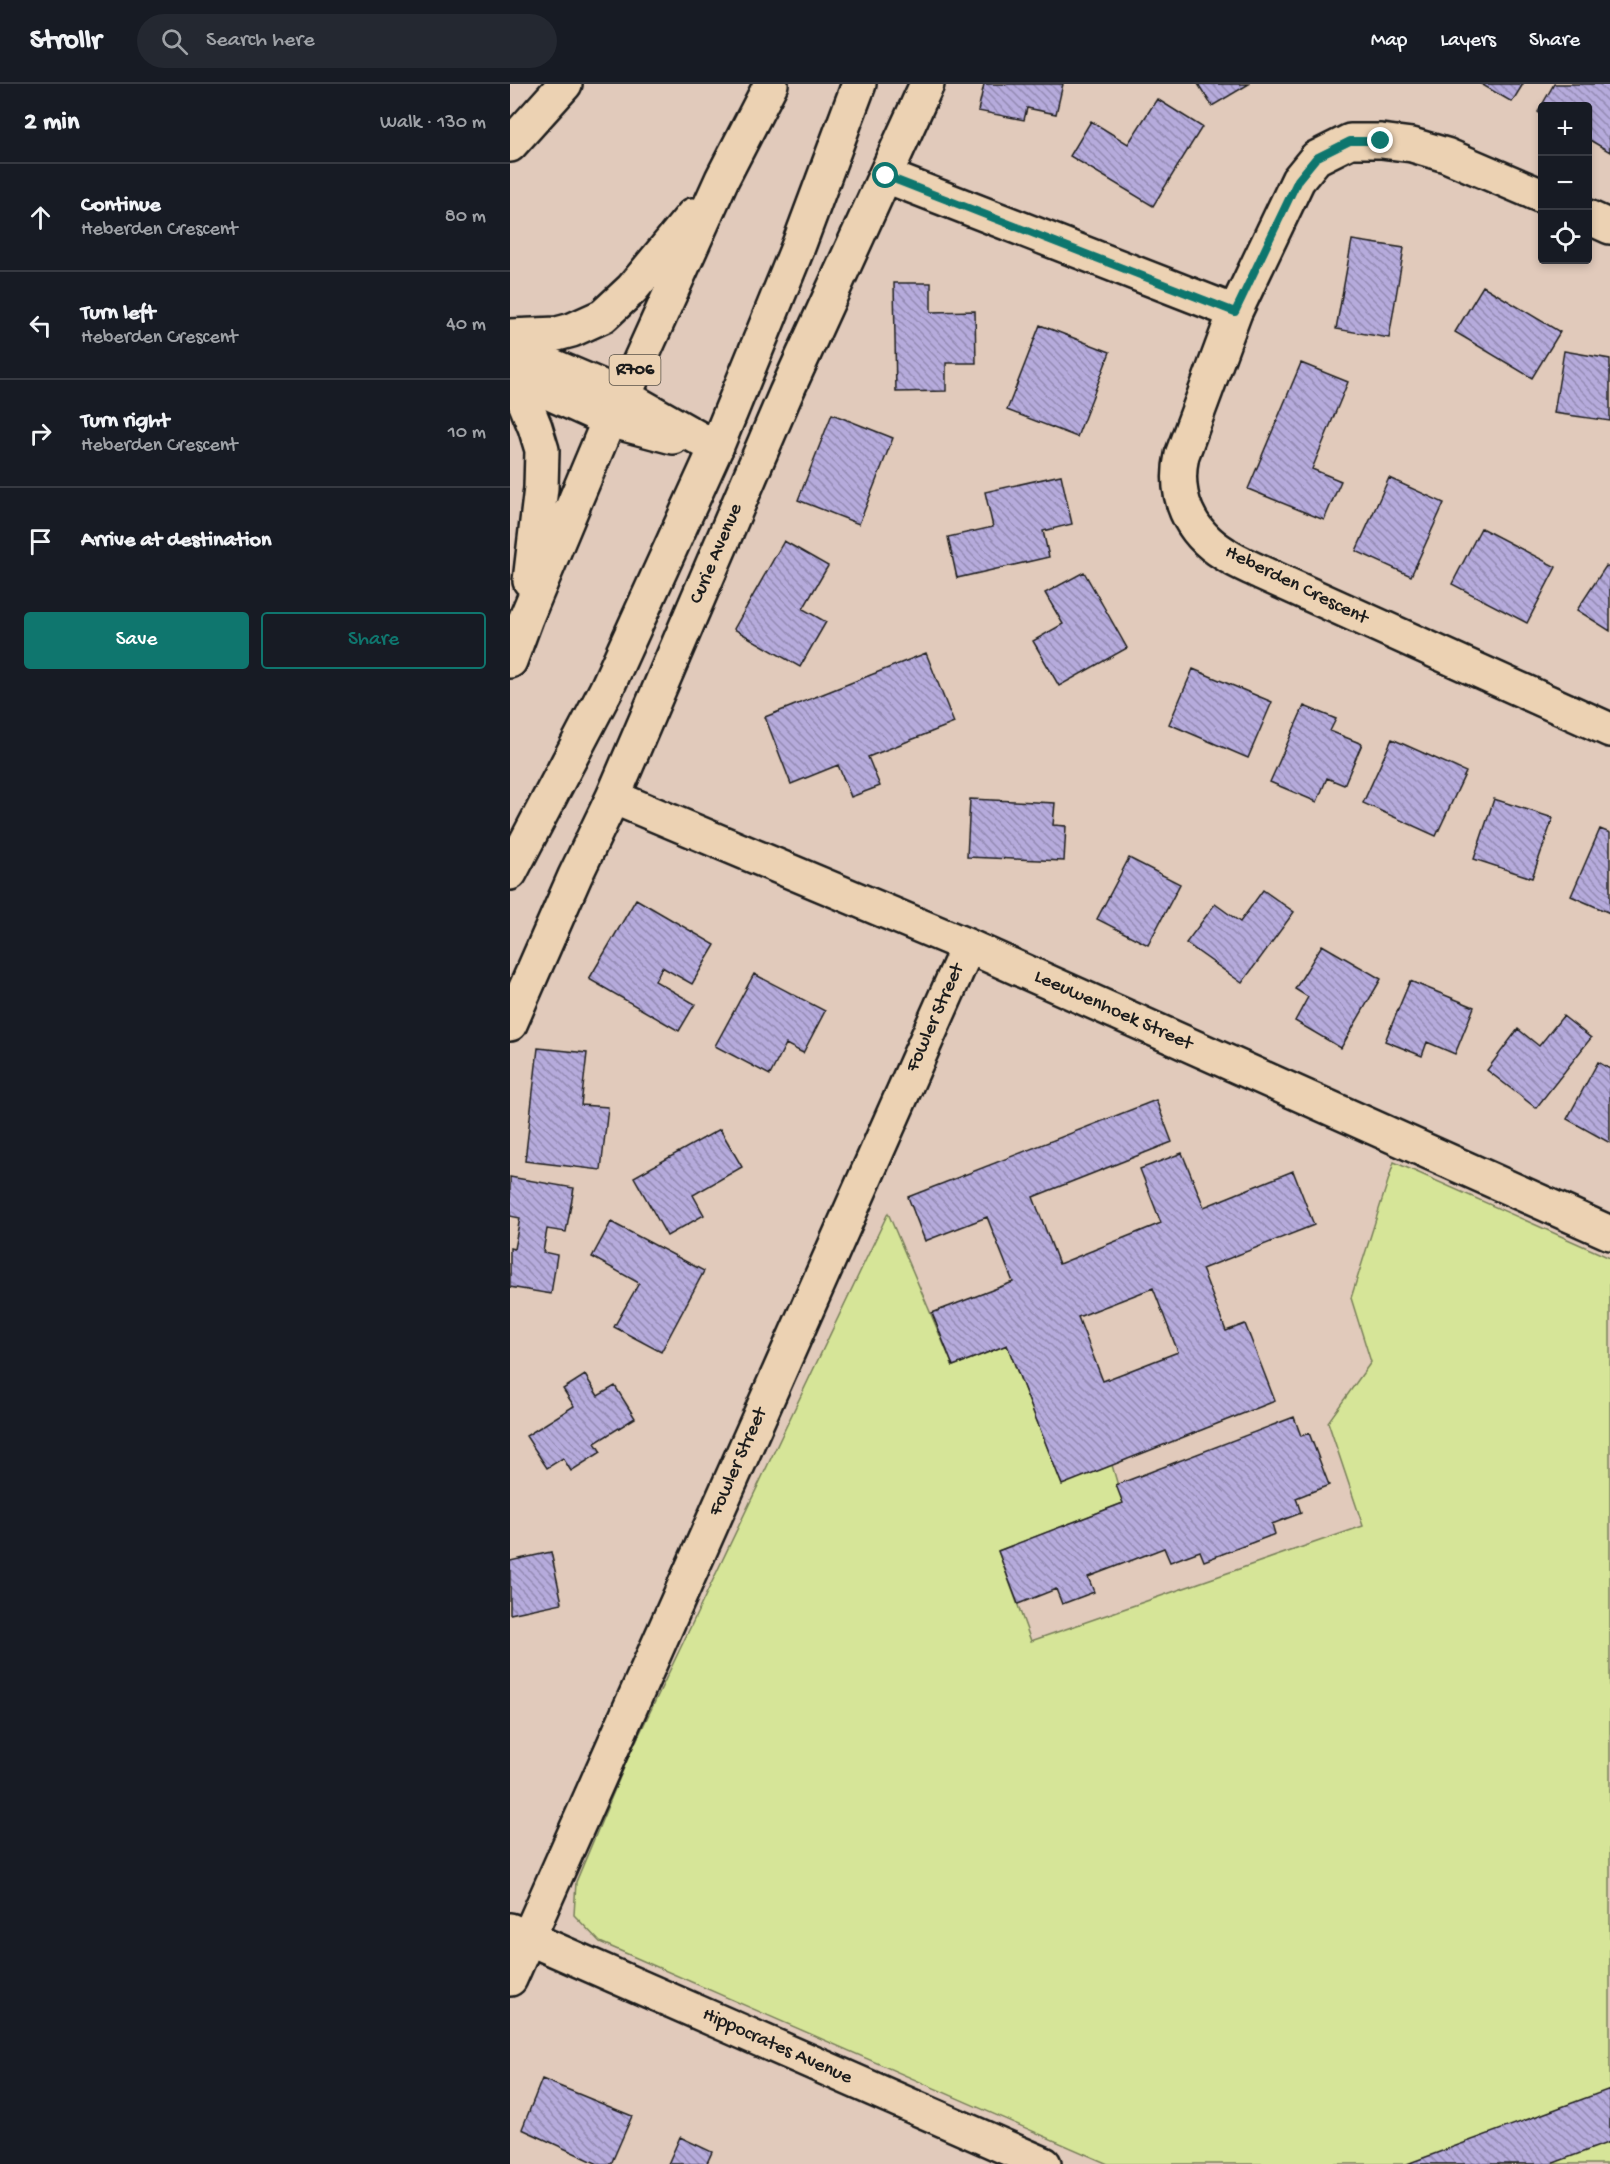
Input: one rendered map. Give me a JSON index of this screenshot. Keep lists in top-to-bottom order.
{
  "streets": {
    "street": [
      "R706",
      "Curie Avenue",
      "Heberden Crescent",
      "Leeuwenhoek Street",
      "Fowler Street",
      "Hippocrates Avenue"
    ]
  },
  "crossings": [
    ["Curie Avenue", "Leeuwenhoek Street"],
    ["Leeuwenhoek Street", "Fowler Street"],
    ["Fowler Street", "Hippocrates Avenue"]
  ],
  "page": {
    "header": "Strollr",
    "search": "Search here",
    "nav": ["Map", "Layers", "Share"],
    "heading": ["2 min", "Walk · 130 m"],
    "map_buttons": ["+", "−"],
    "list": [
      ["Continue", "Heberden Crescent", "80 m"],
      ["Turn left", "Heberden Crescent", "40 m"],
      ["Turn right", "Heberden Crescent", "10 m"],
      "Arrive at destination"
    ],
    "buttons": ["Save", "Share"]
  }
}
